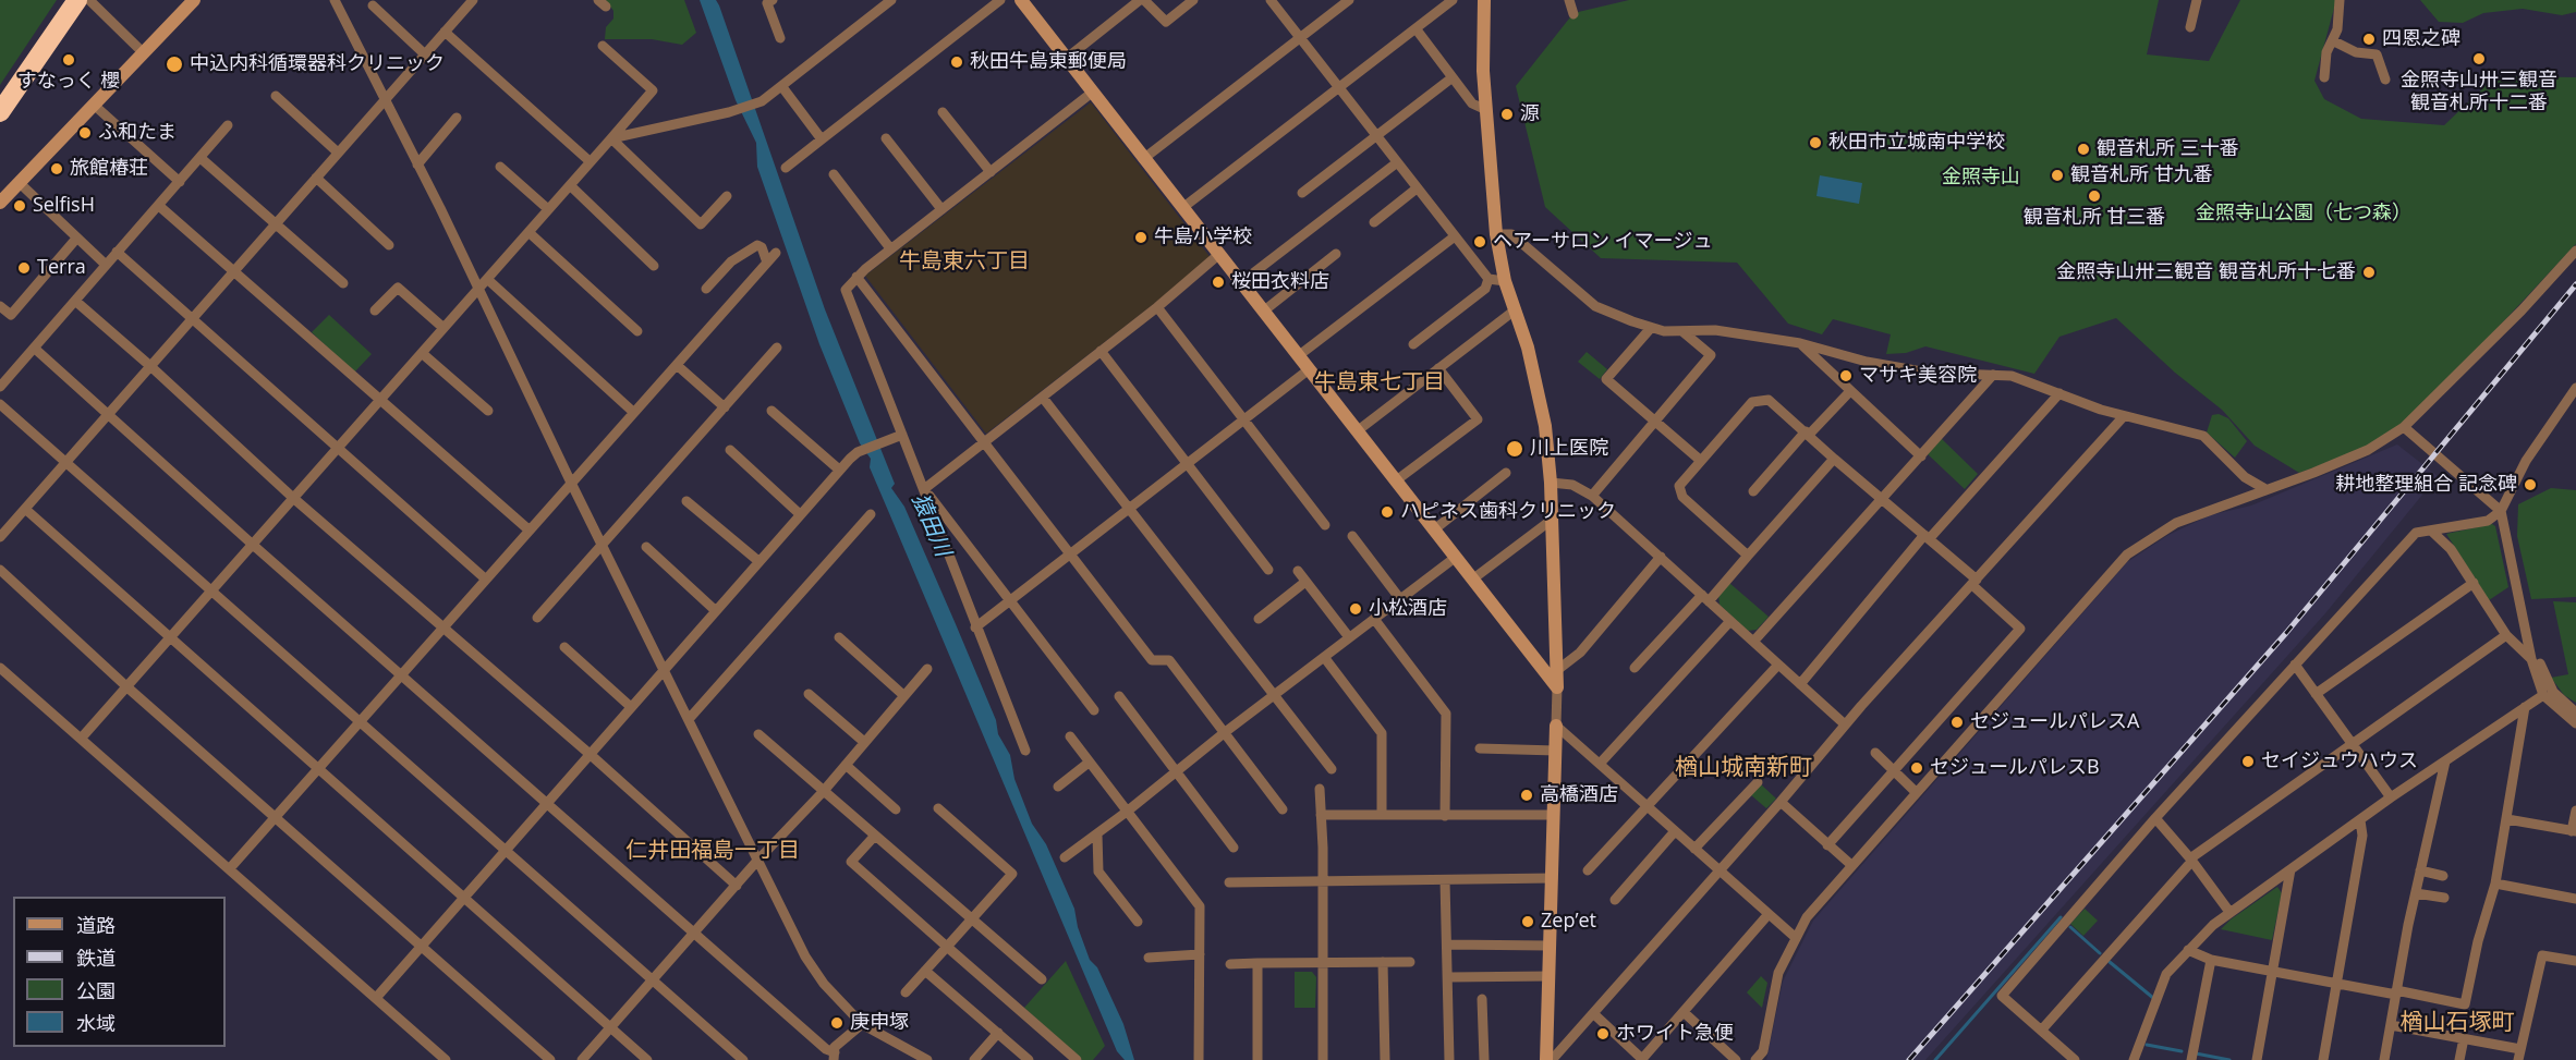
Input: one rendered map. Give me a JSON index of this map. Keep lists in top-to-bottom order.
{
  "districts": [
    "牛島東六丁目",
    "牛島東七丁目",
    "楢山城南新町",
    "仁井田福島一丁目",
    "楢山石塚町"
  ],
  "water": ["猿田川"],
  "parks": ["金照寺山", "金照寺山公園（七つ森）"],
  "places": [
    "四恩之碑",
    "金照寺山卅三観音 観音札所十二番",
    "すなっく 櫻",
    "秋田牛島東郵便局",
    "中込内科循環器科クリニック",
    "源",
    "ふ和たま",
    "秋田市立城南中学校",
    "観音札所 三十番",
    "旅館椿荘",
    "観音札所 甘九番",
    "観音札所 甘三番",
    "SelfisH",
    "牛島小学校",
    "ヘアーサロン イマージュ",
    "Terra",
    "金照寺山卅三観音 観音札所十七番",
    "桜田衣料店",
    "マサキ美容院",
    "川上医院",
    "耕地整理組合 記念碑",
    "ハピネス歯科クリニック",
    "小松酒店",
    "セジュールパレスA",
    "セイジュウハウス",
    "セジュールパレスB",
    "高橋酒店",
    "Zep’et",
    "庚申塚",
    "ホワイト急便"
  ],
  "legend": [
    "道路",
    "鉄道",
    "公園",
    "水域"
  ]
}
